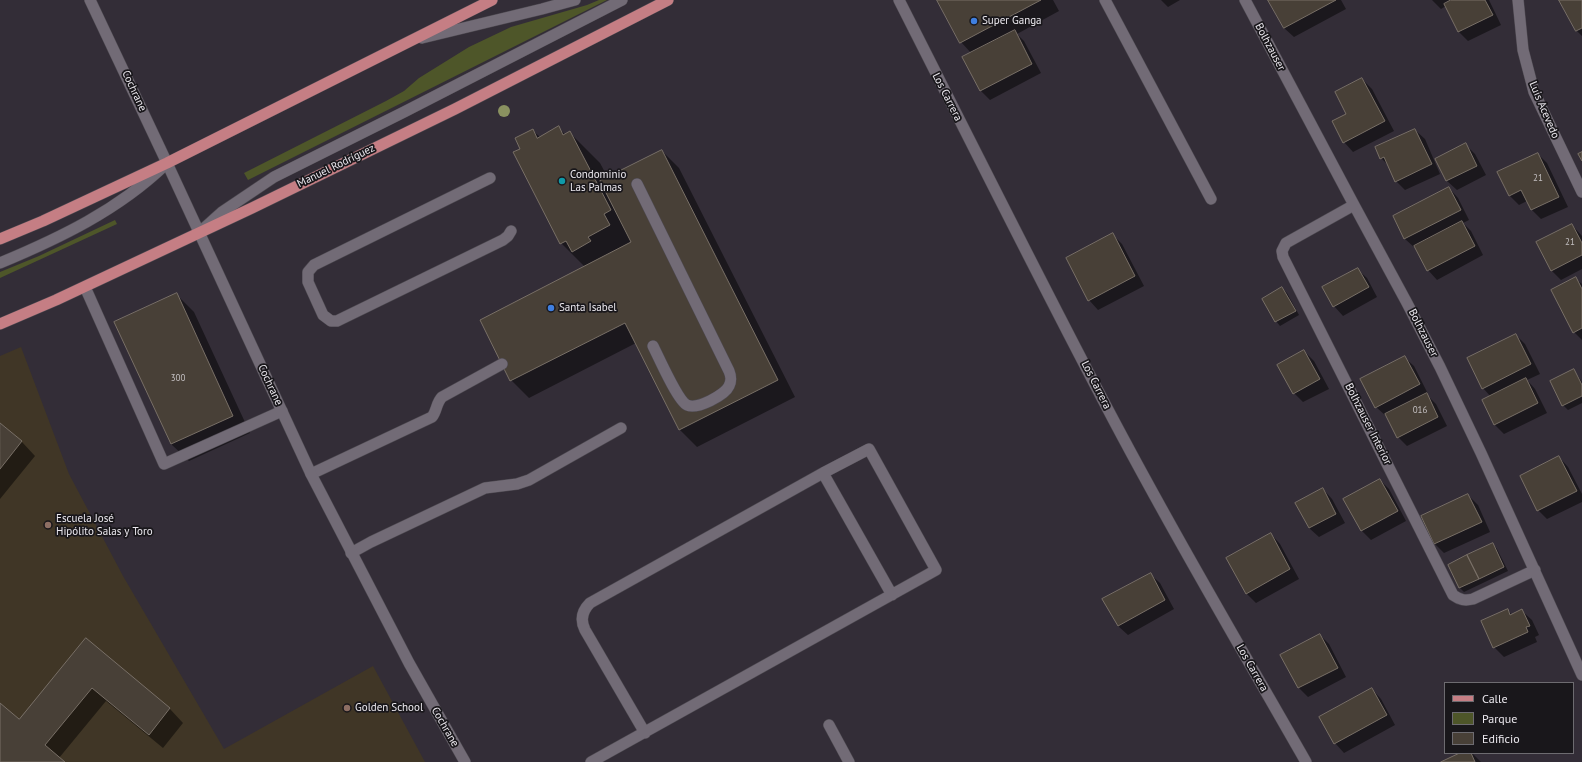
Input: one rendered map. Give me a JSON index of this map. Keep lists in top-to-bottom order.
{
  "streets": {
    "main road": ["Manuel Rodríguez"],
    "street": [
      "Bolhzauser",
      "Cochrane",
      "Los Carrera",
      "Luis Acevedo",
      "Bolhzauser Interior"
    ]
  },
  "crossings": [
    ["Bolhzauser", "Bolhzauser Interior"],
    ["Cochrane", "Manuel Rodríguez"]
  ],
  "places": [
    "Super Ganga",
    "Condominio Las Palmas",
    "Santa Isabel",
    "Escuela José Hipólito Salas y Toro",
    "Golden School"
  ],
  "house_numbers": [
    "21",
    "21",
    "300",
    "016"
  ],
  "legend": ["Calle", "Parque", "Edificio"]
}
